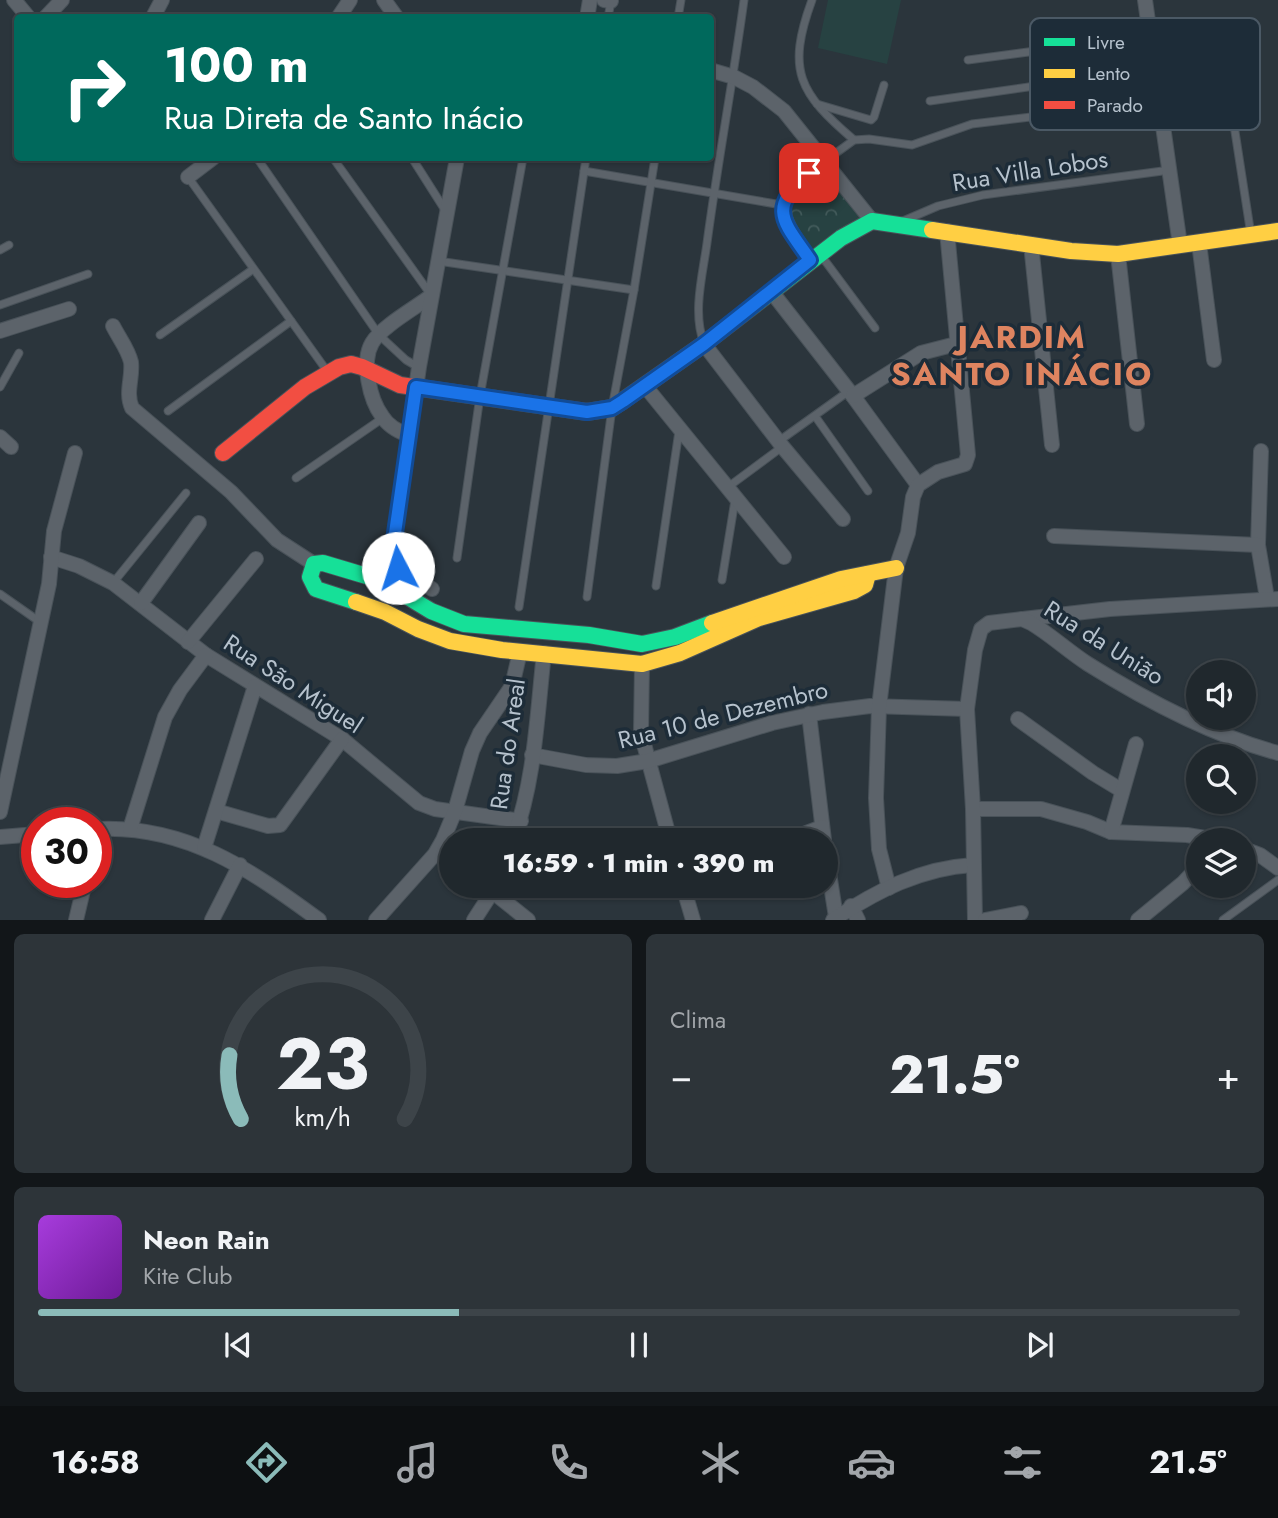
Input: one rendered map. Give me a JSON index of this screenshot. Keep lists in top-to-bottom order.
{
  "streets": {
    "street": [
      "Rua da União",
      "Rua São Miguel",
      "Rua 10 de Dezembro",
      "Rua do Areal"
    ],
    "lane": ["Rua Villa Lobos"]
  },
  "crossings": [
    ["Rua da União", "Rua 10 de Dezembro"],
    ["Rua São Miguel", "Rua do Areal"],
    ["Rua 10 de Dezembro", "Rua do Areal"]
  ],
  "districts": ["JARDIM SANTO INÁCIO"],
  "legend": ["Livre", "Lento", "Parado"],
  "page": {
    "turn": ["100 m", "Rua Direta de Santo Inácio"],
    "limit": "30",
    "trip": "16:59 · 1 min · 390 m",
    "tile": "Clima",
    "heat": ["−", "21.5°", "+"],
    "song": ["Neon Rain", "Kite Club"],
    "tabs": ["16:58", "21.5°"],
    "gauge": ["23", "km/h"]
  }
}
